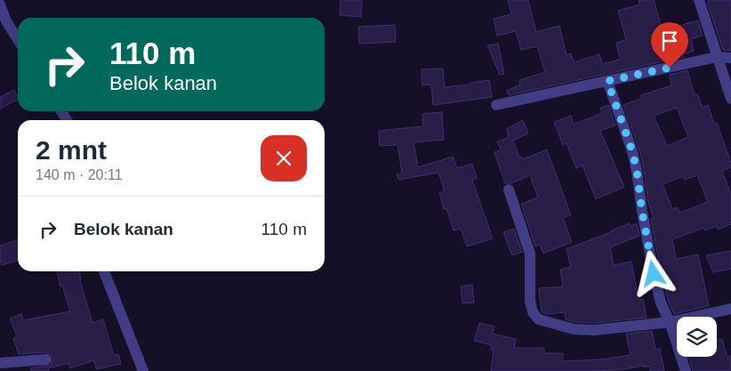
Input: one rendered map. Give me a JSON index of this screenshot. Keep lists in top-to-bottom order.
{
  "page": {
    "turn": ["110 m", "Belok kanan"],
    "heading": ["2 mnt", "140 m · 20:11"],
    "list": [
      {
        "name": "Belok kanan",
        "value": "110 m"
      }
    ]
  }
}
